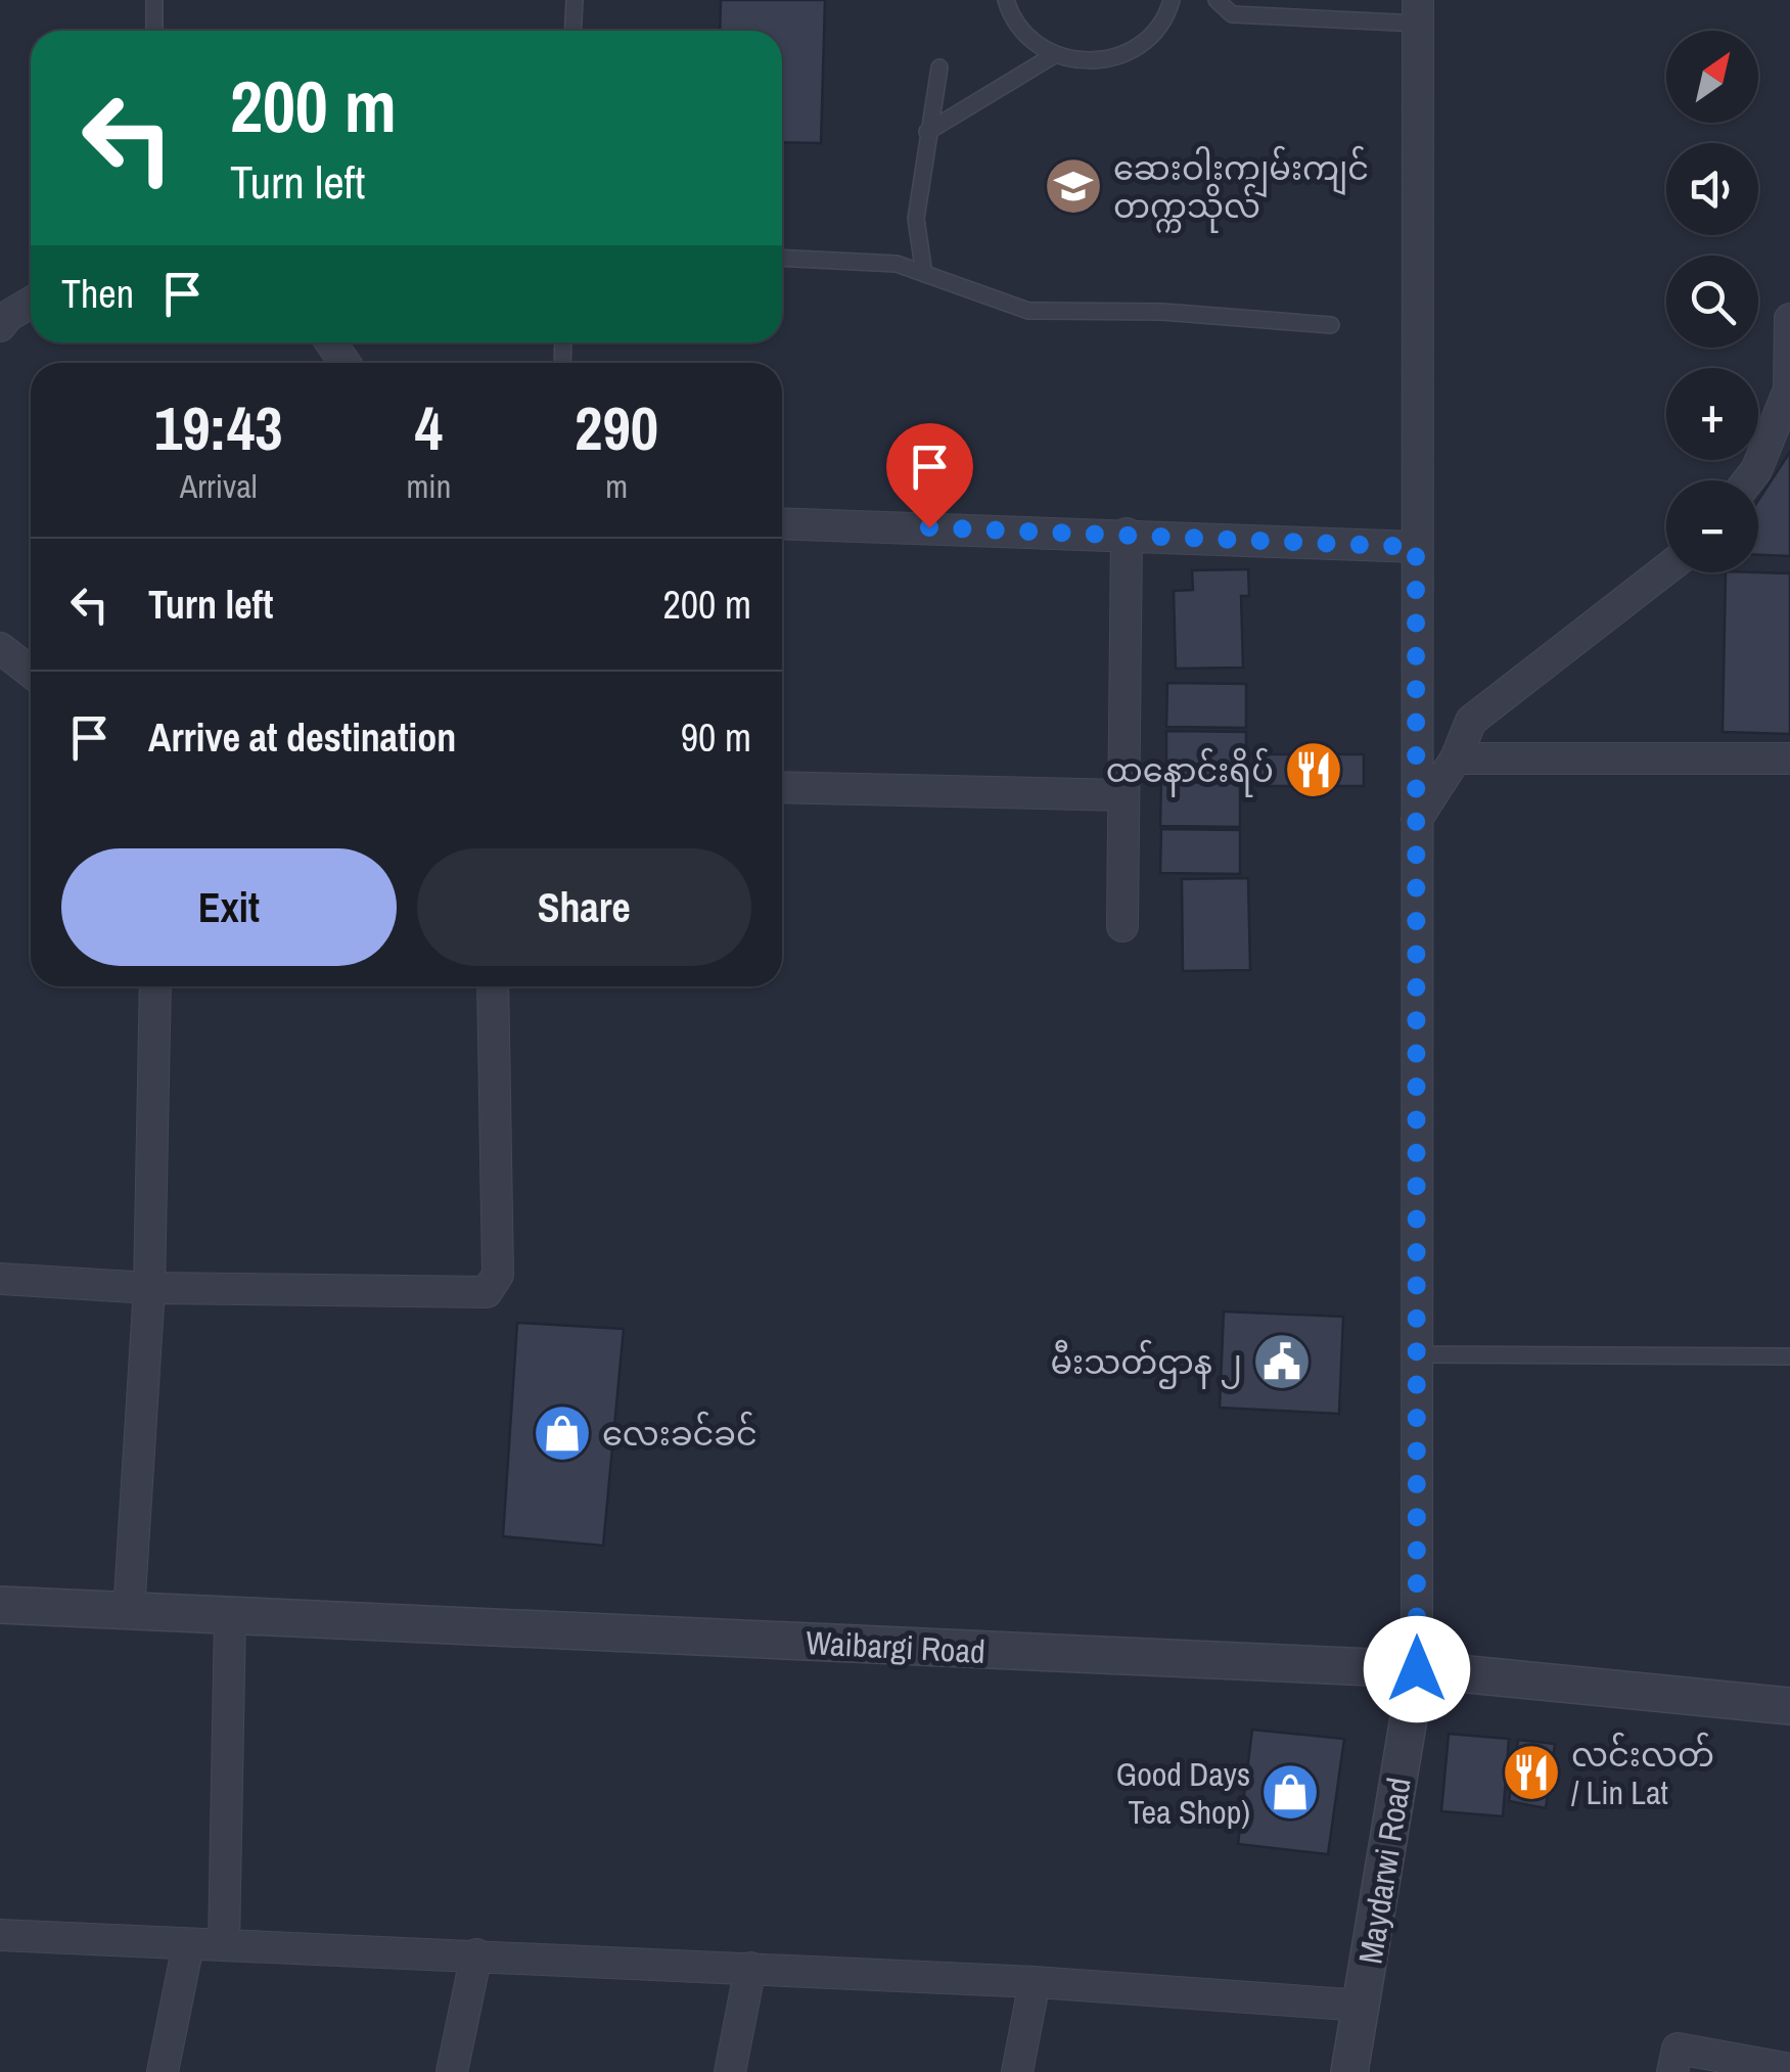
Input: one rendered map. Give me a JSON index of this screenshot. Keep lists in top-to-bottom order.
{
  "streets": {
    "street": ["Waibargi Road", "Maydarwi Road"]
  },
  "crossings": [
    ["Waibargi Road", "Maydarwi Road"]
  ],
  "places": {
    "school or university": ["ဆေးဝါးကျွမ်းကျင် တက္ကသိုလ်"],
    "restaurant": ["ထနောင်းရိပ်", "လင်းလတ် / Lin Lat"],
    "public building": ["မီးသတ်ဌာန ၂"],
    "shop": ["လေးခင်ခင်", "Good Days Tea Shop)"]
  },
  "north": "top right",
  "page": {
    "map_buttons": ["+", "−"],
    "turn": ["200 m", "Turn left"],
    "then": "Then",
    "eta": [
      "19:43",
      "Arrival",
      "4",
      "min",
      "290",
      "m"
    ],
    "list": [
      {
        "name": "Turn left",
        "value": "200 m"
      },
      {
        "name": "Arrive at destination",
        "value": "90 m"
      }
    ],
    "buttons": ["Exit", "Share"]
  }
}
